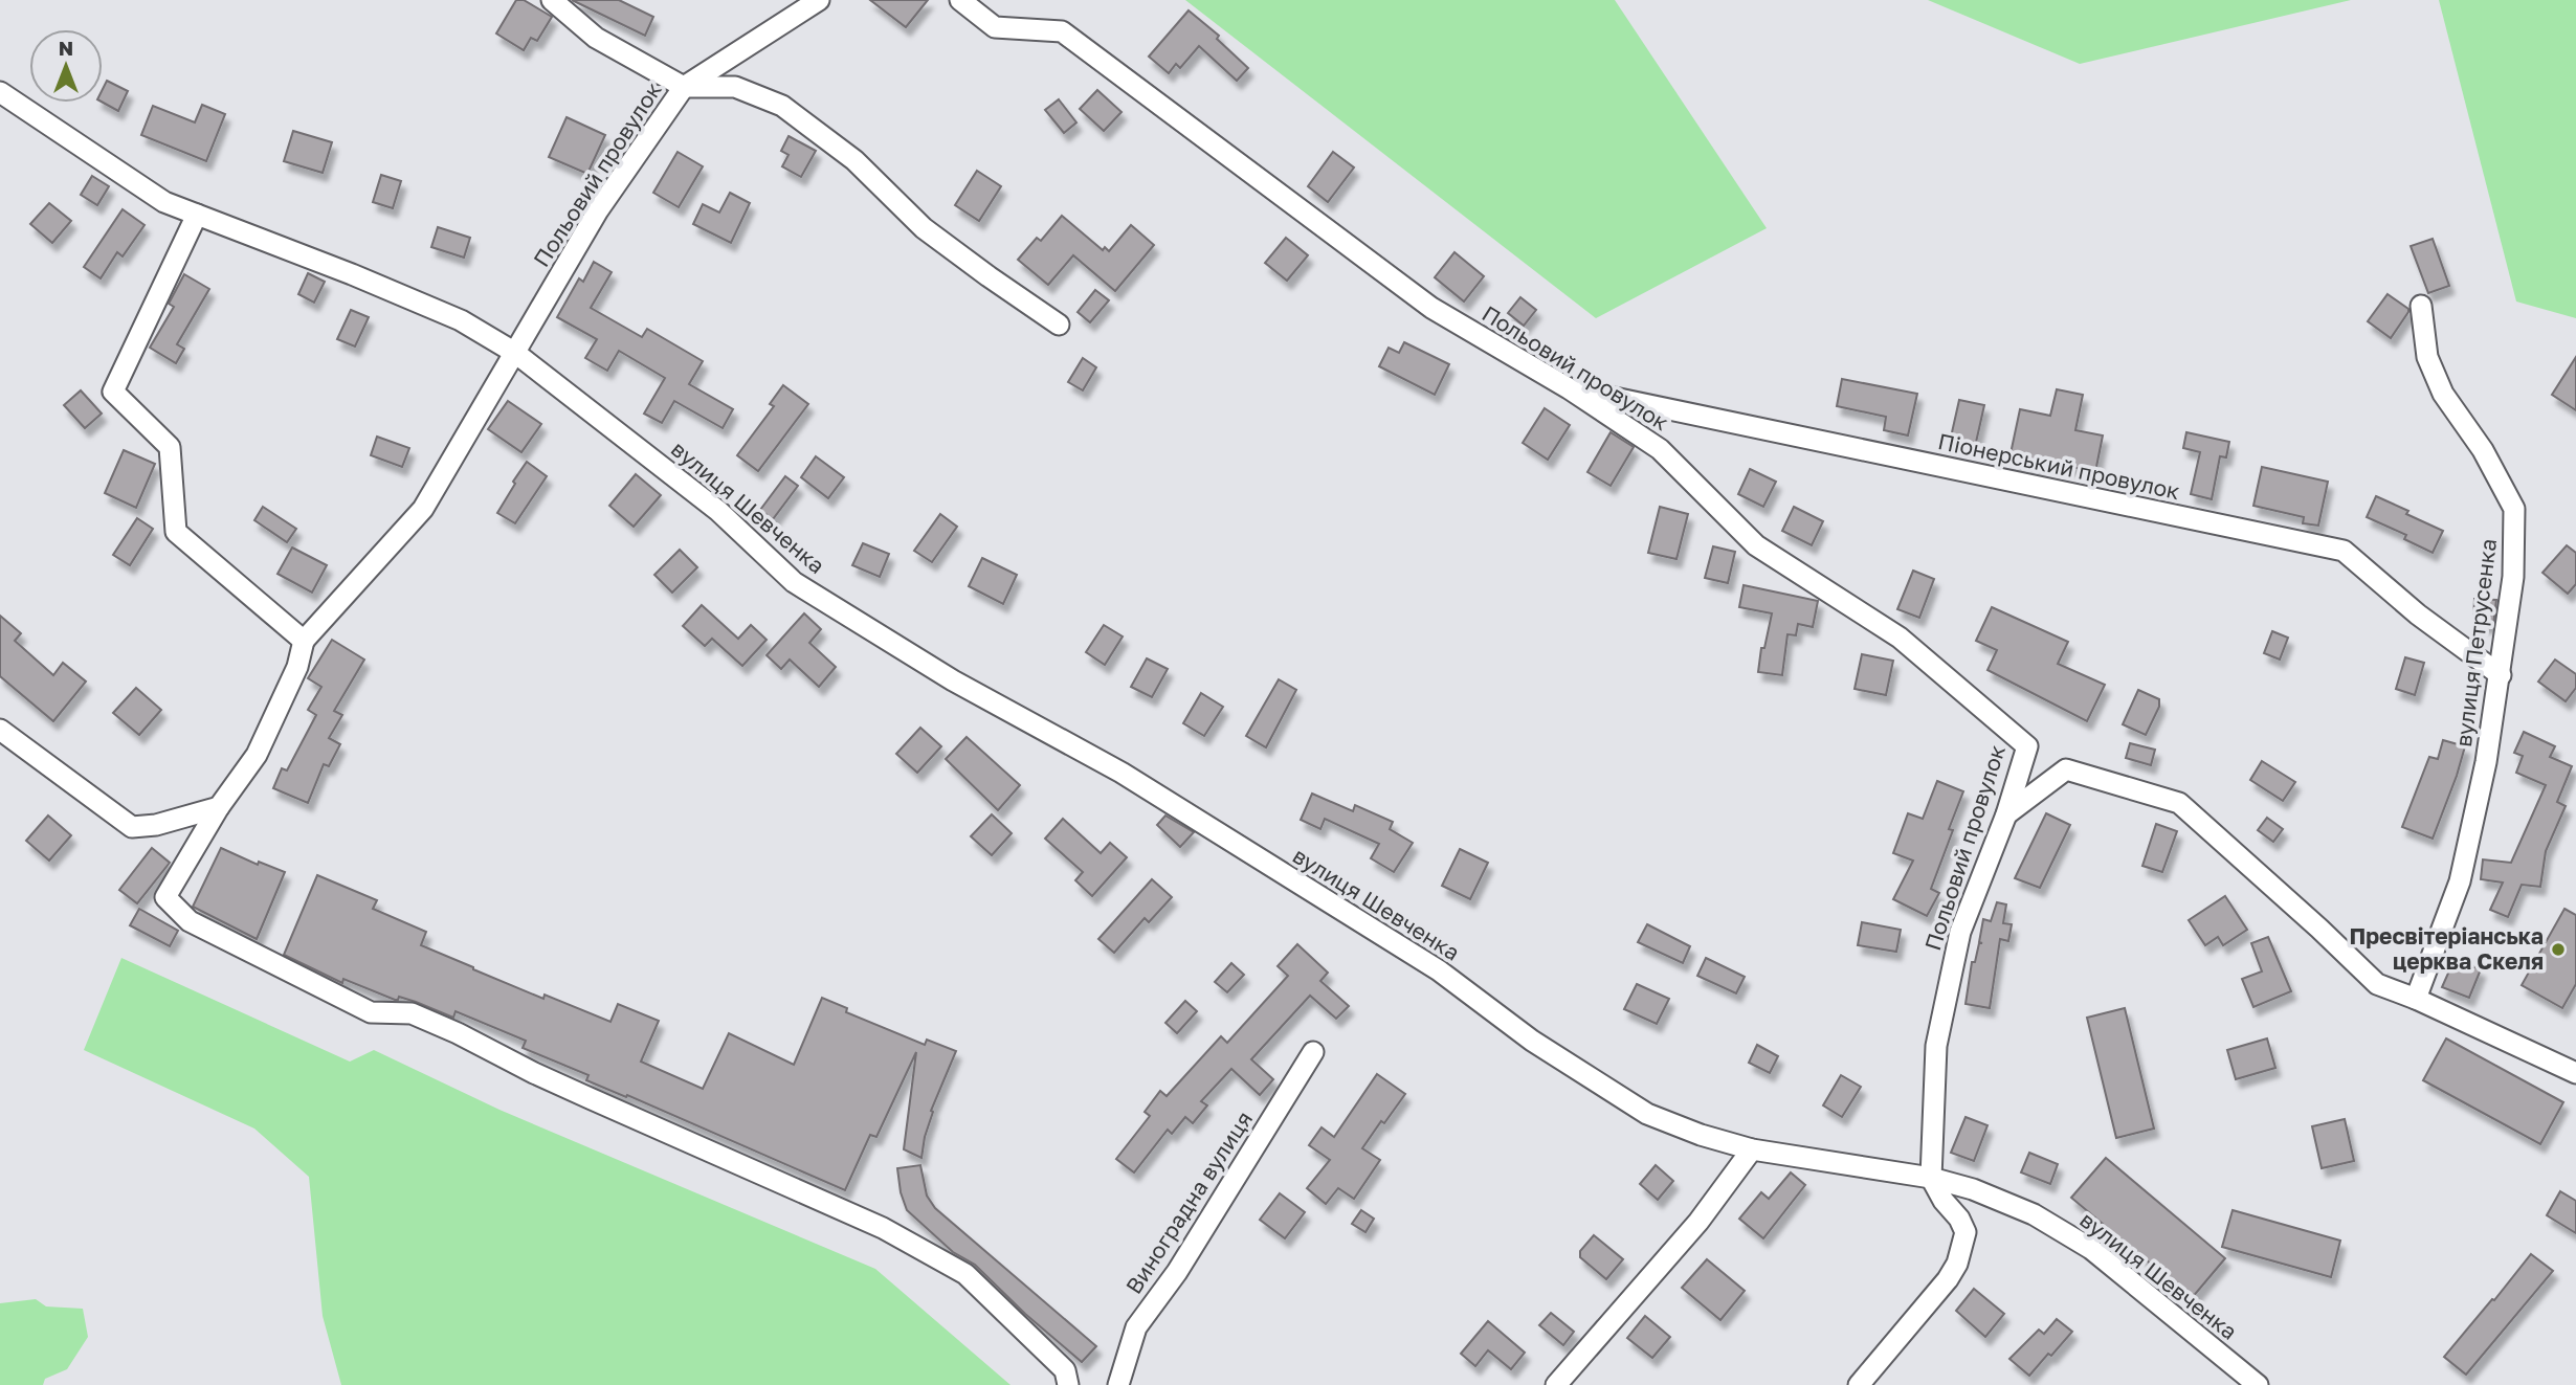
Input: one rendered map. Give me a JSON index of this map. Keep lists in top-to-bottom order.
{
  "streets": {
    "street": [
      "Польовий провулок",
      "Піонерський провулок",
      "вулиця Шевченка",
      "вулиця Петрусенка",
      "Виноградна вулиця"
    ]
  },
  "crossings": [
    ["Польовий провулок", "Піонерський провулок"],
    ["Польовий провулок", "вулиця Шевченка"],
    ["Піонерський провулок", "вулиця Петрусенка"]
  ],
  "places": ["Пресвітеріанська церква Скеля"],
  "north": "top"
}
